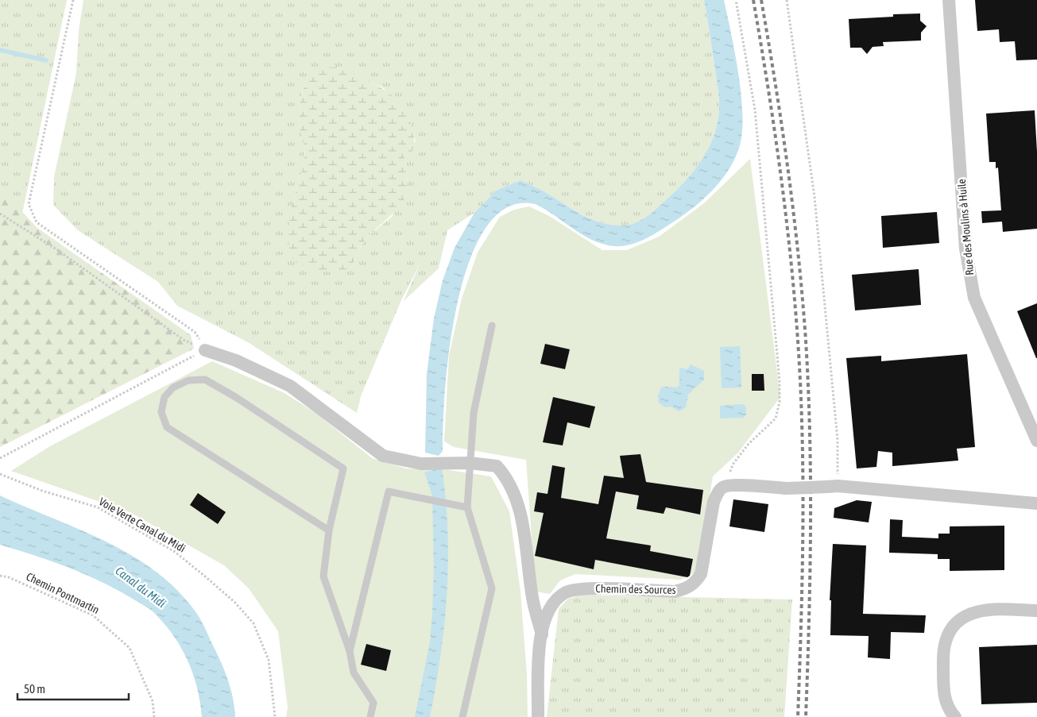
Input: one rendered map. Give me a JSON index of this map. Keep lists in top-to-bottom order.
{
  "streets": {
    "street": ["Rue des Moulins à Huile", "Chemin des Sources"],
    "path": ["Voie Verte Canal du Midi", "Chemin Pontmartin"]
  },
  "water": ["Canal du Midi"],
  "scale_bar": "50 m"
}
